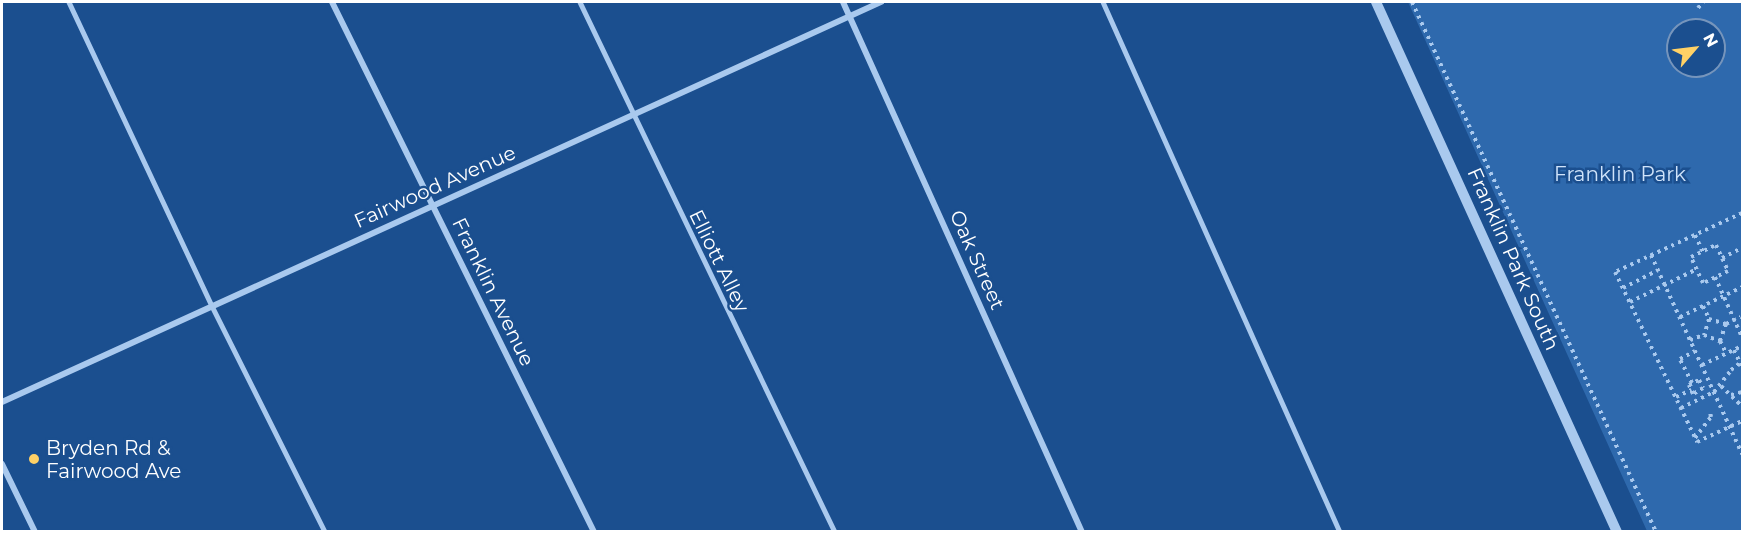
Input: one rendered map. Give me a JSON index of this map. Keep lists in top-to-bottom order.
{
  "streets": {
    "street": [
      "Fairwood Avenue",
      "Franklin Park South",
      "Oak Street",
      "Franklin Avenue"
    ],
    "lane": ["Elliott Alley"]
  },
  "crossings": [
    ["Fairwood Avenue", "Oak Street"],
    ["Fairwood Avenue", "Elliott Alley"],
    ["Fairwood Avenue", "Franklin Avenue"]
  ],
  "parks": ["Franklin Park"],
  "places": ["Bryden Rd & Fairwood Ave"],
  "north": "top right"
}
